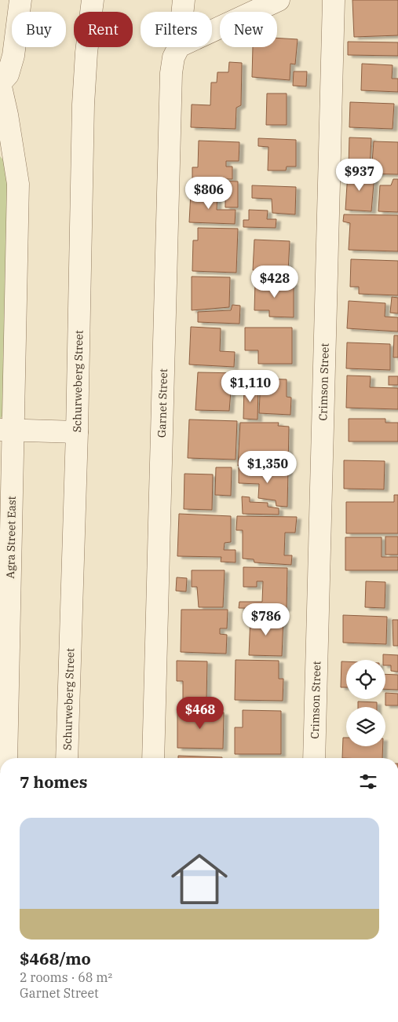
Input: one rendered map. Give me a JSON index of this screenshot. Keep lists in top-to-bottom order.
{
  "streets": {
    "street": [
      "Schurweberg Street",
      "Crimson Street",
      "Garnet Street",
      "Agra Street East"
    ]
  },
  "page": {
    "chip": [
      "Buy",
      "Rent",
      "Filters",
      "New"
    ],
    "price": [
      "$937",
      "$806",
      "$428",
      "$1,110",
      "$1,350",
      "$786",
      "$468"
    ],
    "heading": "7 homes",
    "list": [
      {
        "name": "$468/mo",
        "note": "2 rooms · 68 m² · Garnet Street"
      }
    ]
  }
}
